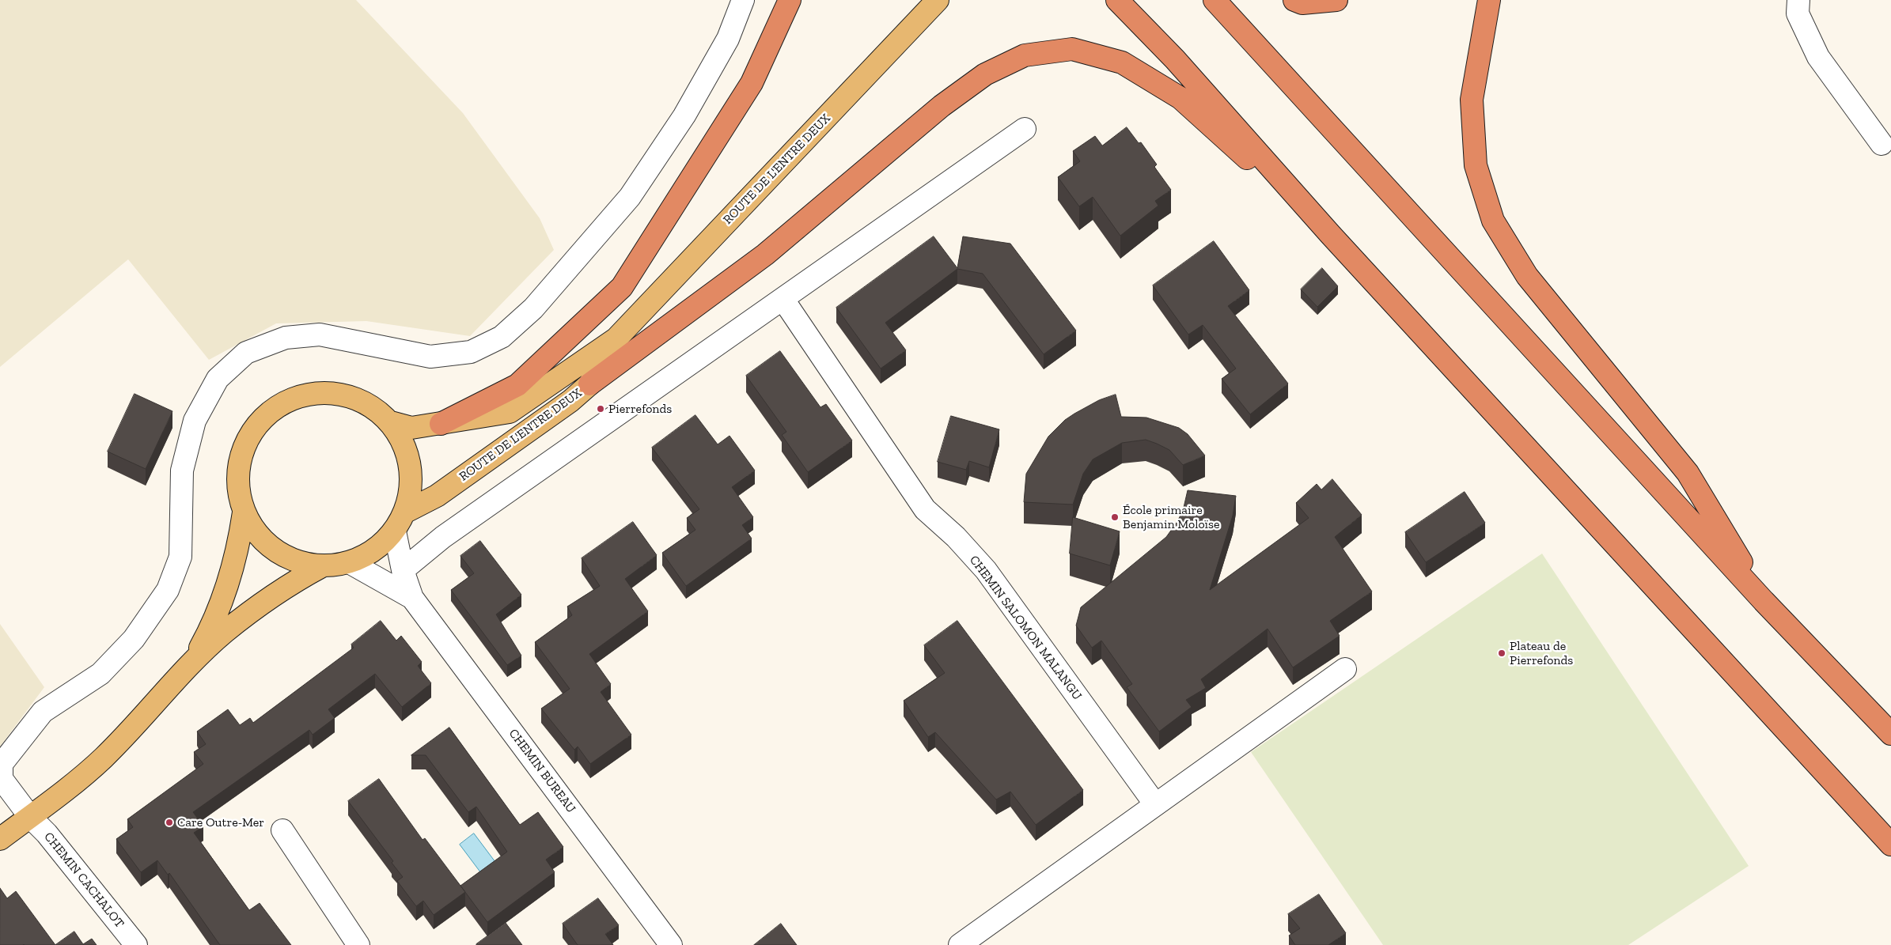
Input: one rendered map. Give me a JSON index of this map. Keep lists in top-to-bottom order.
{
  "streets": {
    "main road": ["ROUTE DE L'ENTRE DEUX"],
    "street": ["CHEMIN SALOMON MALANGU", "CHEMIN BUREAU", "CHEMIN CACHALOT"]
  },
  "places": [
    "Pierrefonds",
    "École primaire Benjamin Moloïse",
    "Plateau de Pierrefonds",
    "Care Outre-Mer"
  ]
}
